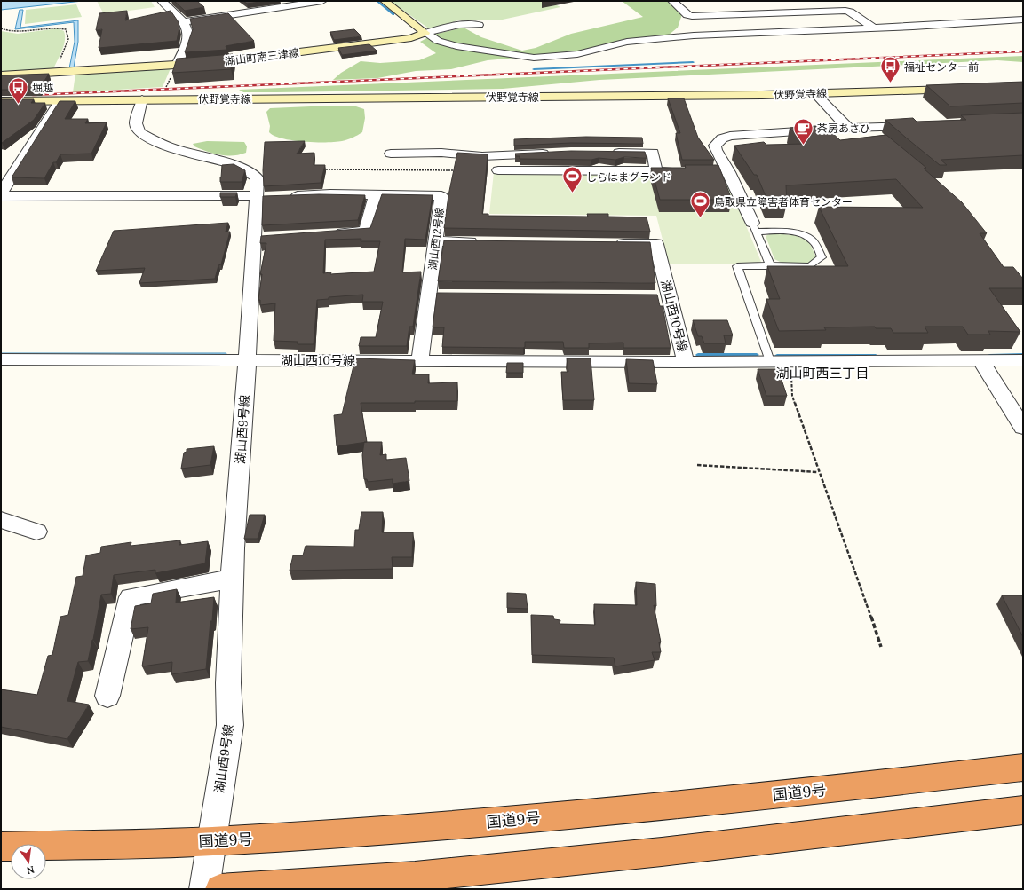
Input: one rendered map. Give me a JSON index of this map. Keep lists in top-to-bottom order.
{
  "streets": {
    "highway": ["国道9号"],
    "main road": ["湖山町南三津線", "伏野覚寺線"],
    "street": ["湖山西12号線", "湖山西10号線", "湖山西9号線"]
  },
  "crossings": [
    ["伏野覚寺線", "湖山西9号線"],
    ["湖山西12号線", "湖山西10号線"],
    ["湖山西12号線", "湖山西9号線"],
    ["湖山西10号線", "湖山西9号線"],
    ["湖山西9号線", "国道9号"]
  ],
  "districts": ["湖山町西三丁目"],
  "places": {
    "bus stop": ["福祉センター前", "堀越"],
    "cafe": ["茶房あさひ"],
    "sports": ["しらはまグランド", "鳥取県立障害者体育センター"]
  },
  "north": "bottom"
}
